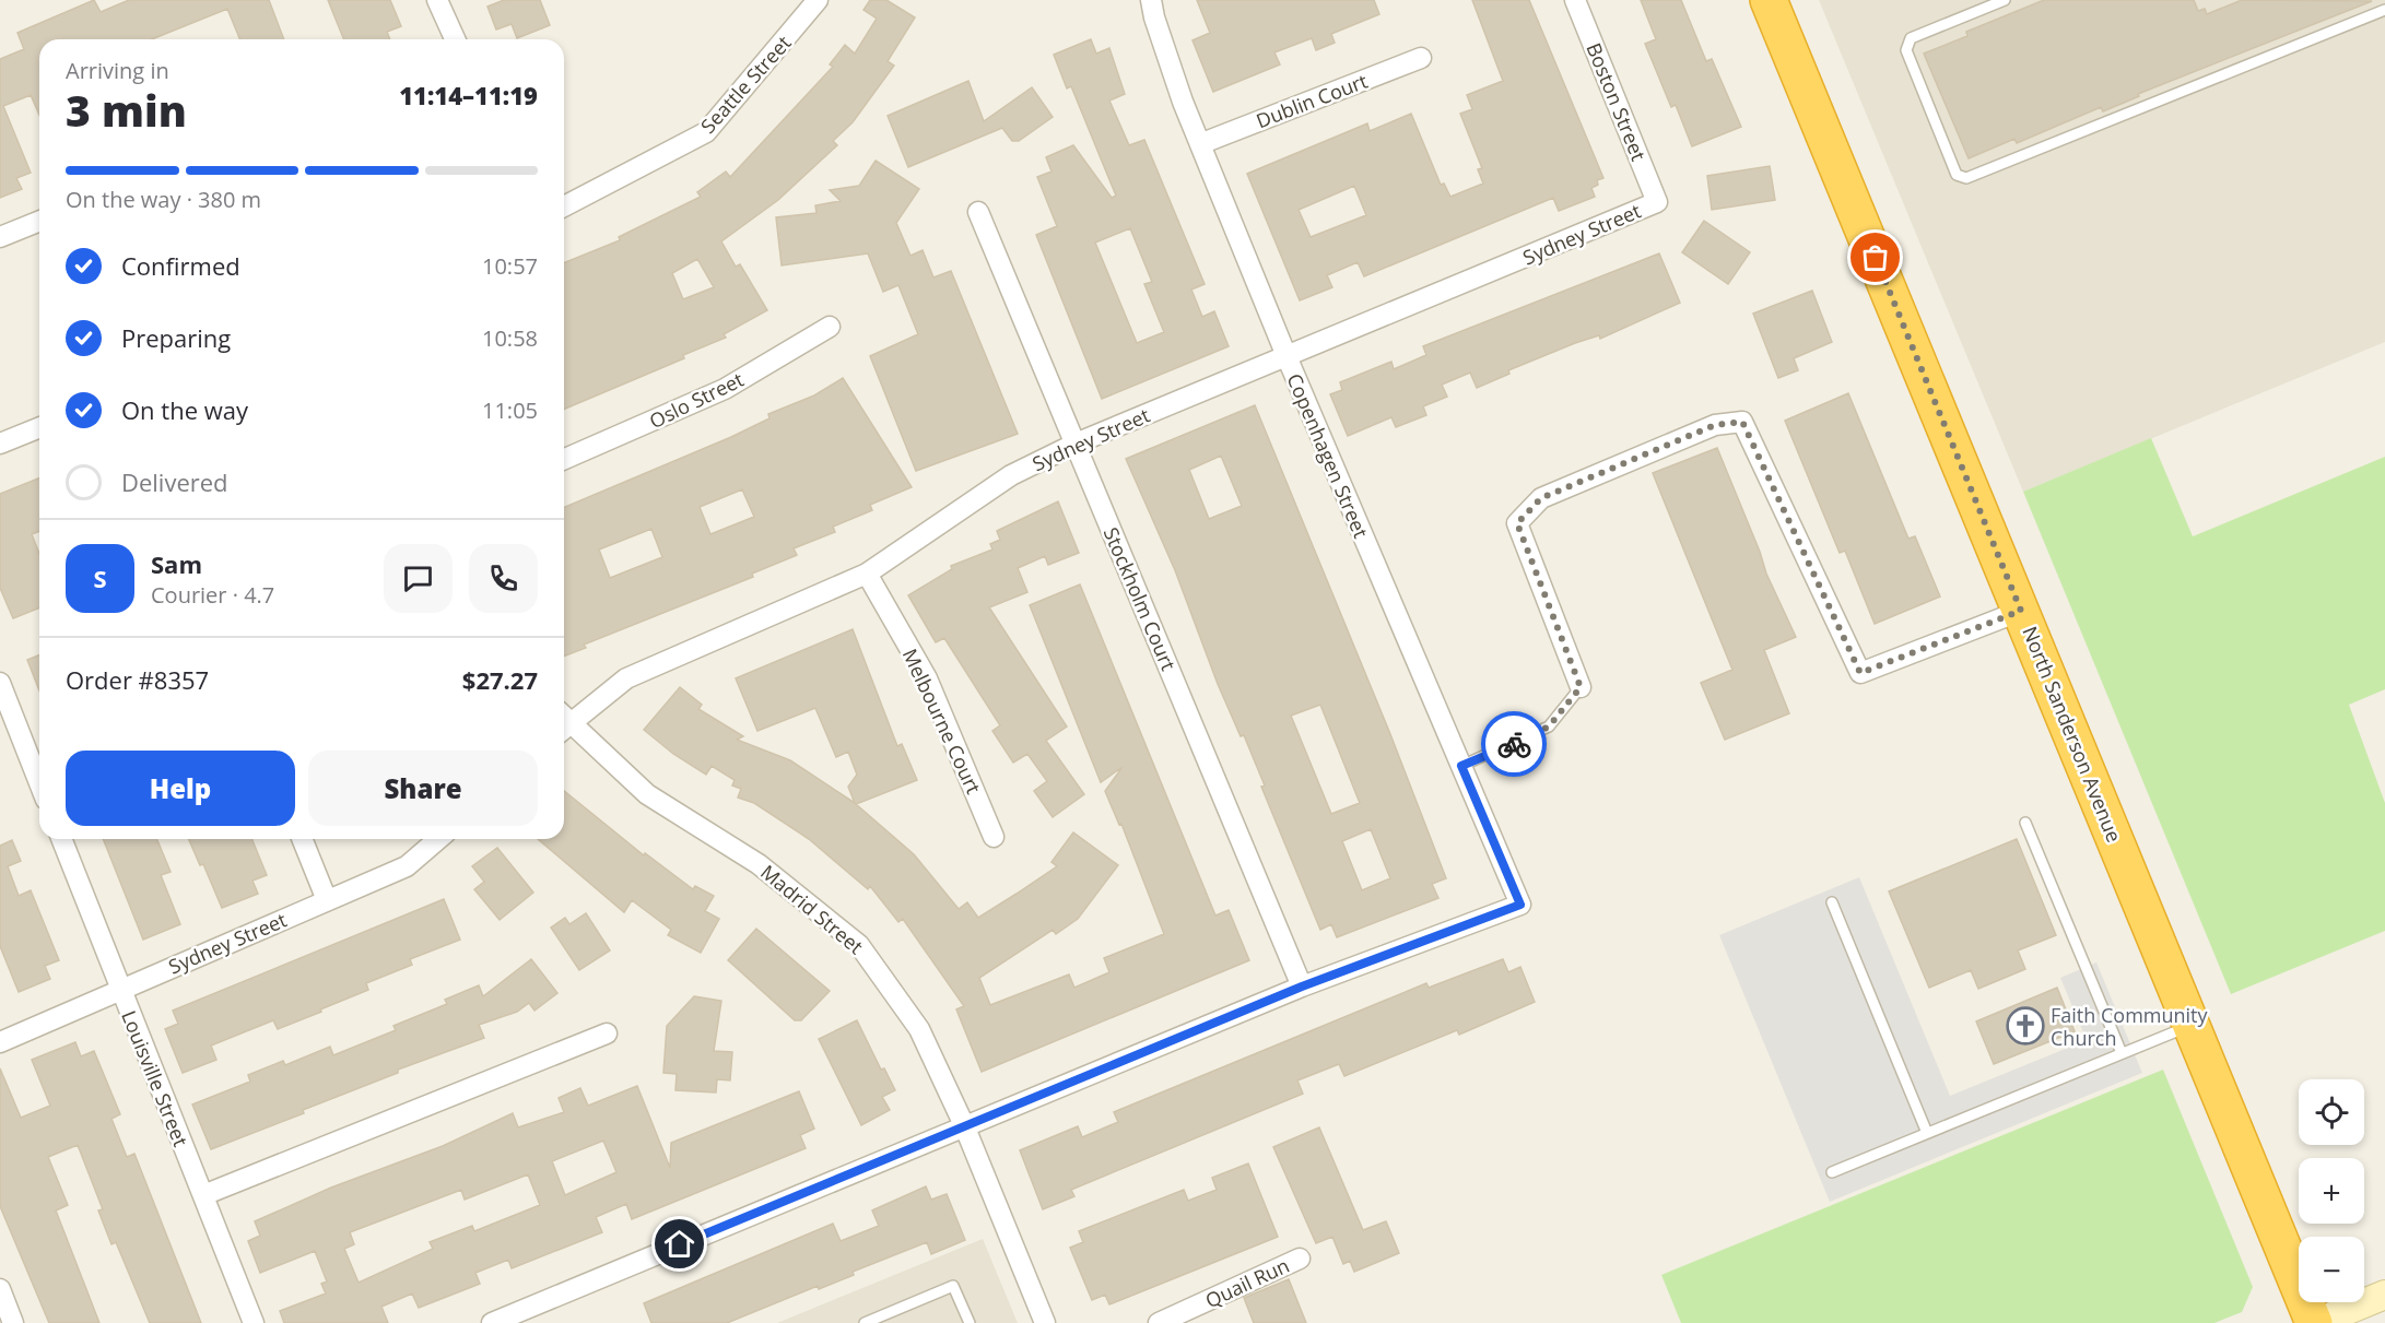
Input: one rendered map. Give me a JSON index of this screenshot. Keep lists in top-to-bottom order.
{
  "streets": {
    "highway": ["North Sanderson Avenue"],
    "street": [
      "Seattle Street",
      "Dublin Court",
      "Boston Street",
      "Sydney Street",
      "Oslo Street",
      "Copenhagen Street",
      "Stockholm Court",
      "Melbourne Court",
      "Madrid Street",
      "Louisville Street",
      "Quail Run"
    ]
  },
  "crossings": [
    ["Dublin Court", "Copenhagen Street"],
    ["Boston Street", "Sydney Street"],
    ["Sydney Street", "Copenhagen Street"],
    ["Sydney Street", "Stockholm Court"],
    ["Sydney Street", "Melbourne Court"],
    ["Sydney Street", "Louisville Street"],
    ["Copenhagen Street", "Stockholm Court"]
  ],
  "places": {
    "church": ["Faith Community Church"]
  },
  "page": {
    "heading": ["3 min", "Arriving in", "11:14–11:19"],
    "panel": [
      "Sam",
      "Courier · 4.7",
      "Order #8357",
      "$27.27"
    ],
    "bar": "On the way · 380 m",
    "list": [
      ["Confirmed", "10:57"],
      ["Preparing", "10:58"],
      ["On the way", "11:05"],
      "Delivered"
    ],
    "round": "S",
    "buttons": ["Help", "Share"],
    "map_buttons": ["+", "−"]
  }
}
